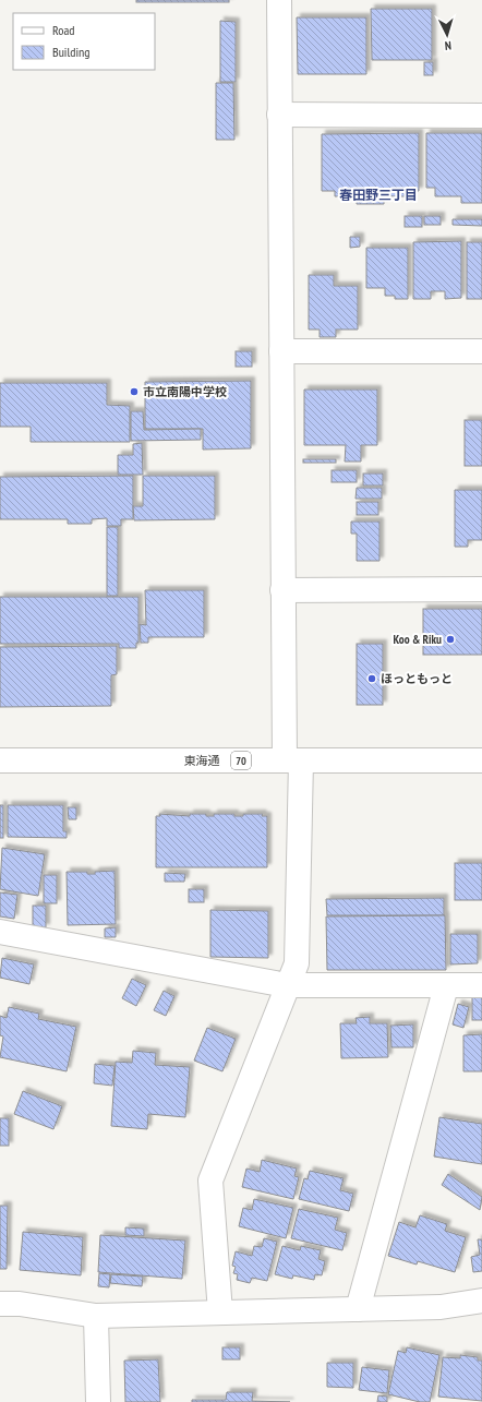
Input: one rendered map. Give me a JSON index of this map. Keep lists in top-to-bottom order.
{
  "streets": {
    "street": ["東海通", "70"]
  },
  "districts": ["春田野三丁目"],
  "places": ["市立南陽中学校", "Koo & Riku", "ほっともっと"],
  "legend": ["Road", "Building"],
  "north": "bottom"
}
